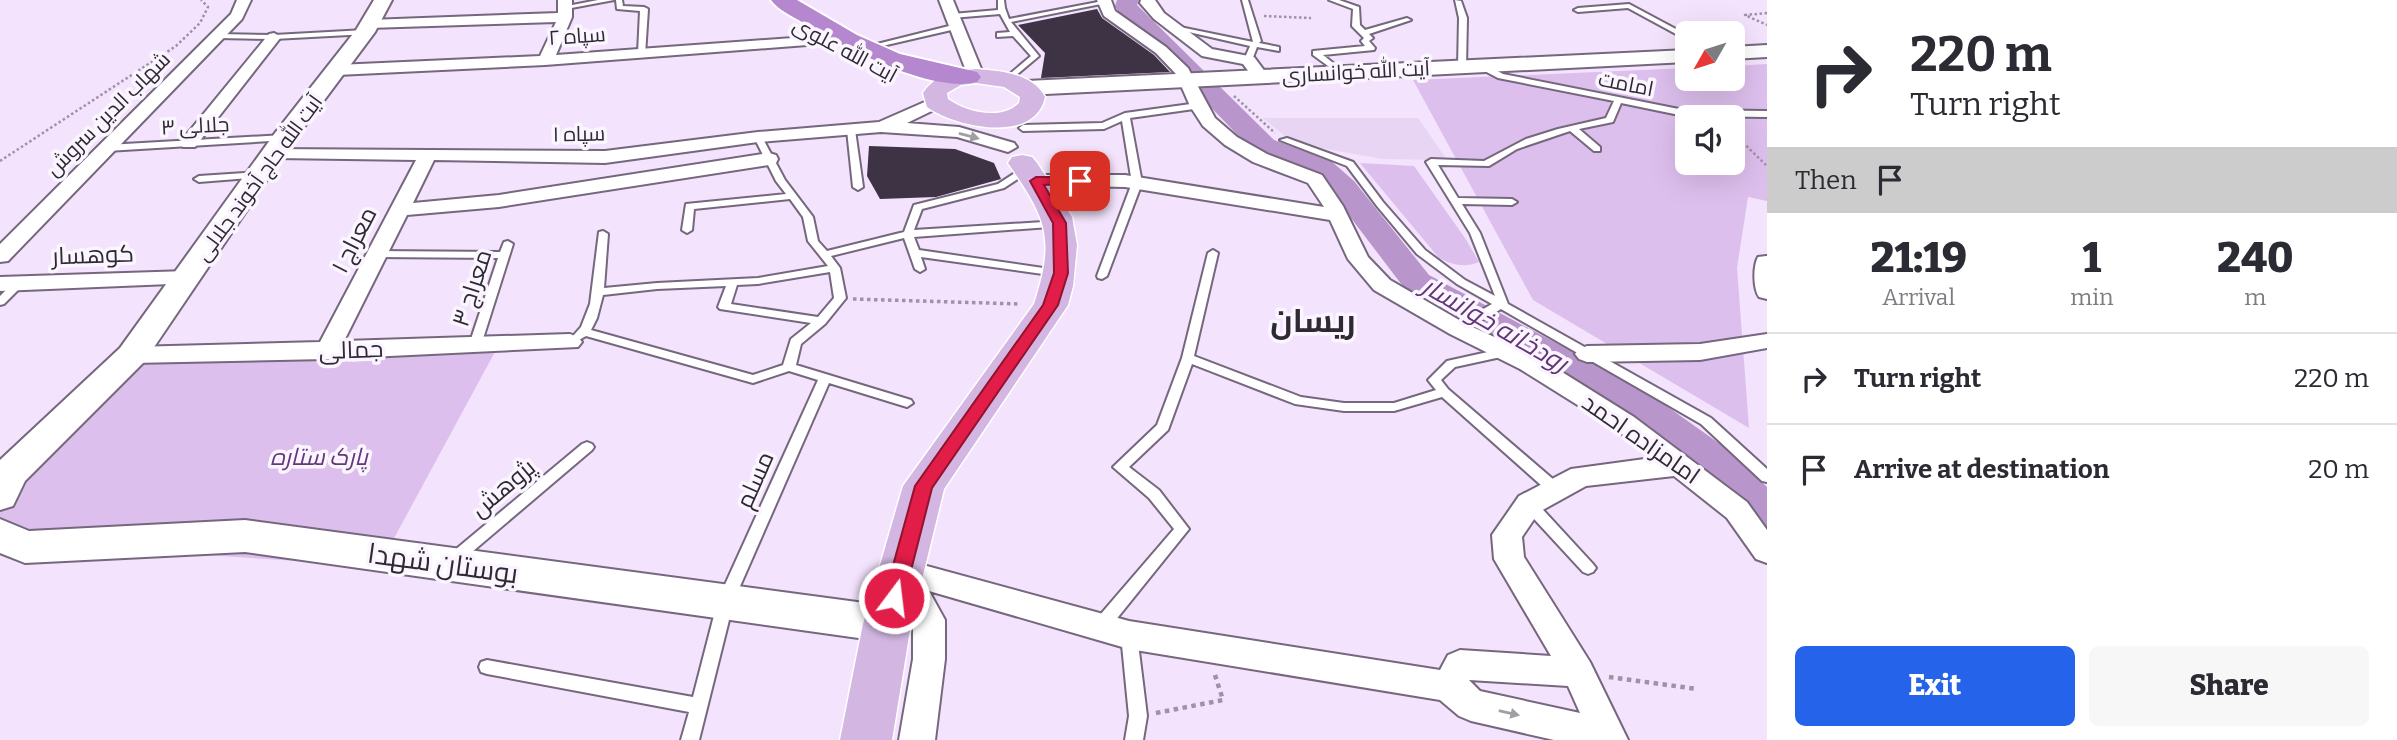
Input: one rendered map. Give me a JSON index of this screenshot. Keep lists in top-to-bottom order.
{
  "streets": {
    "highway": ["آیت الله علوی"],
    "street": [
      "سپاه ۲",
      "آیت الله خوانساری",
      "شهاب الدین سروش",
      "سپاه ۱",
      "آیت الله حاج آخوند جلالی",
      "معراج ۱",
      "کوهسار",
      "جمالی",
      "امامزاده احمد",
      "بوستان شهدا"
    ],
    "lane": [
      "امامت",
      "جلالی ۳",
      "معراج ۳",
      "مسلم",
      "پژوهش"
    ]
  },
  "crossings": [
    ["سپاه ۲", "آیت الله علوی"],
    ["سپاه ۲", "آیت الله حاج آخوند جلالی"],
    ["آیت الله خوانساری", "امامت"],
    ["آیت الله خوانساری", "امامزاده احمد"],
    ["شهاب الدین سروش", "جلالی ۳"],
    ["جلالی ۳", "سپاه ۱"],
    ["جلالی ۳", "آیت الله حاج آخوند جلالی"],
    ["سپاه ۱", "آیت الله حاج آخوند جلالی"],
    ["سپاه ۱", "معراج ۱"],
    ["آیت الله حاج آخوند جلالی", "کوهسار"],
    ["آیت الله حاج آخوند جلالی", "جمالی"],
    ["معراج ۱", "جمالی"],
    ["معراج ۳", "جمالی"],
    ["مسلم", "بوستان شهدا"],
    ["پژوهش", "بوستان شهدا"]
  ],
  "districts": ["ریسان"],
  "water": ["رودخانه خوانسار"],
  "parks": ["پارک ستاره"],
  "north": "bottom left",
  "page": {
    "turn": ["220 m", "Turn right"],
    "then": "Then",
    "eta": [
      "21:19",
      "Arrival",
      "1",
      "min",
      "240",
      "m"
    ],
    "list": [
      {
        "name": "Turn right",
        "value": "220 m"
      },
      {
        "name": "Arrive at destination",
        "value": "20 m"
      }
    ],
    "buttons": ["Exit", "Share"]
  }
}
